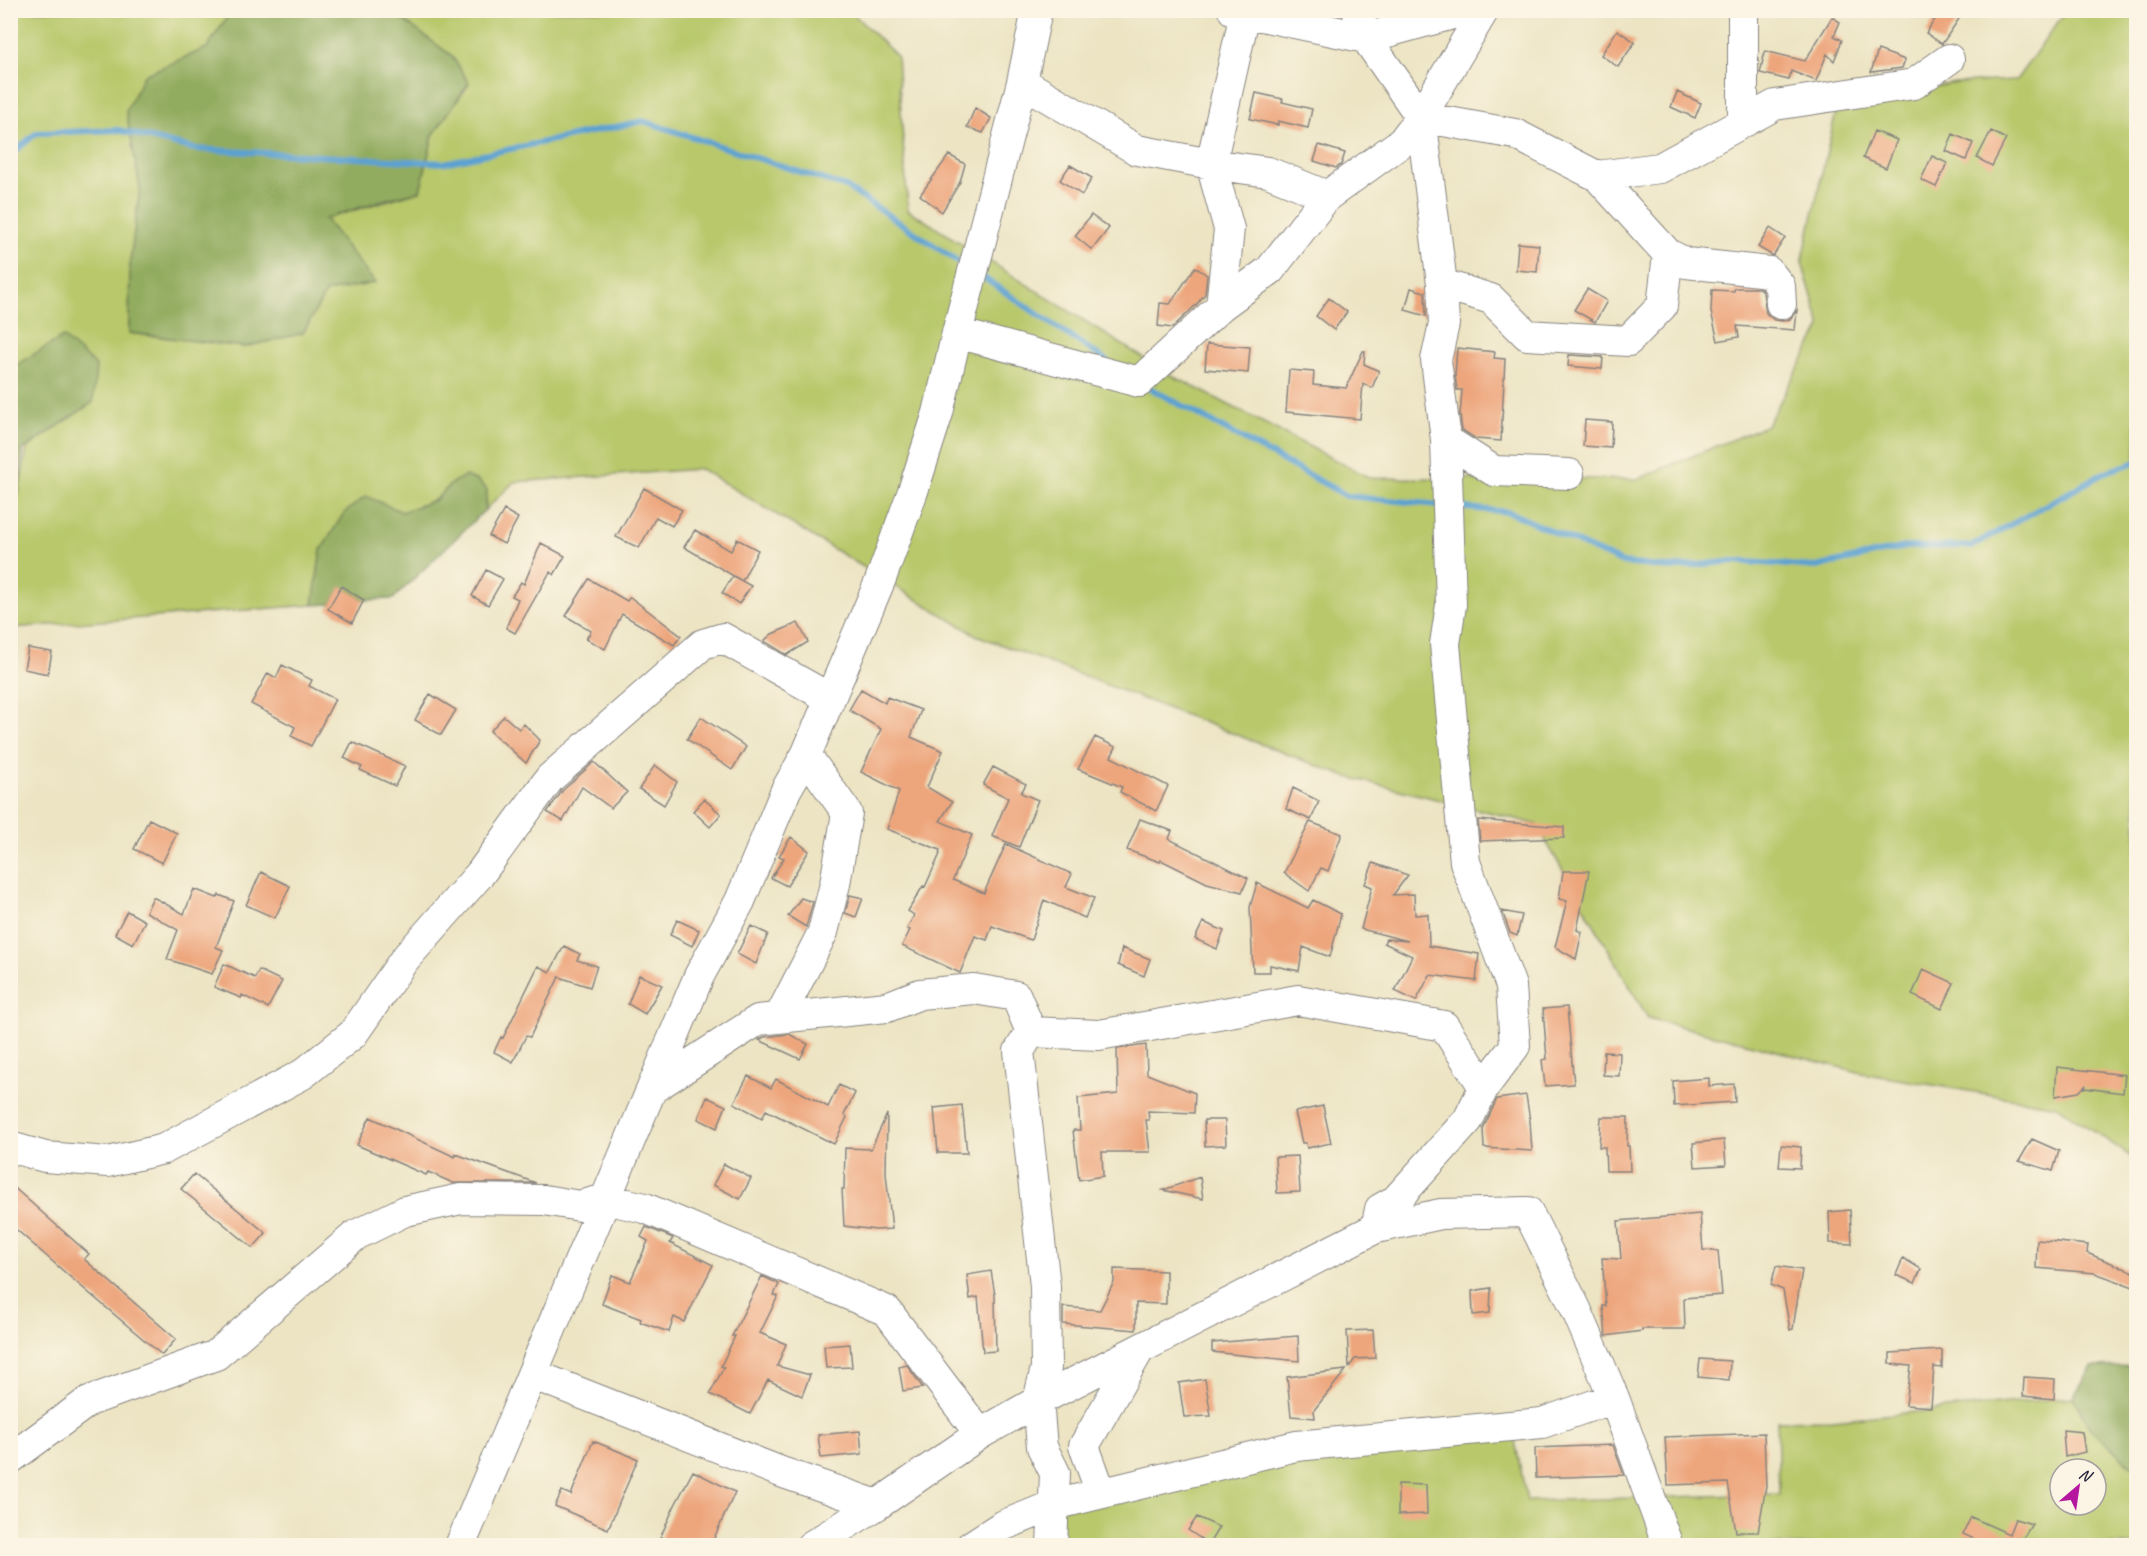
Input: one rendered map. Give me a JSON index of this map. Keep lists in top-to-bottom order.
{
  "north": "top right"
}
